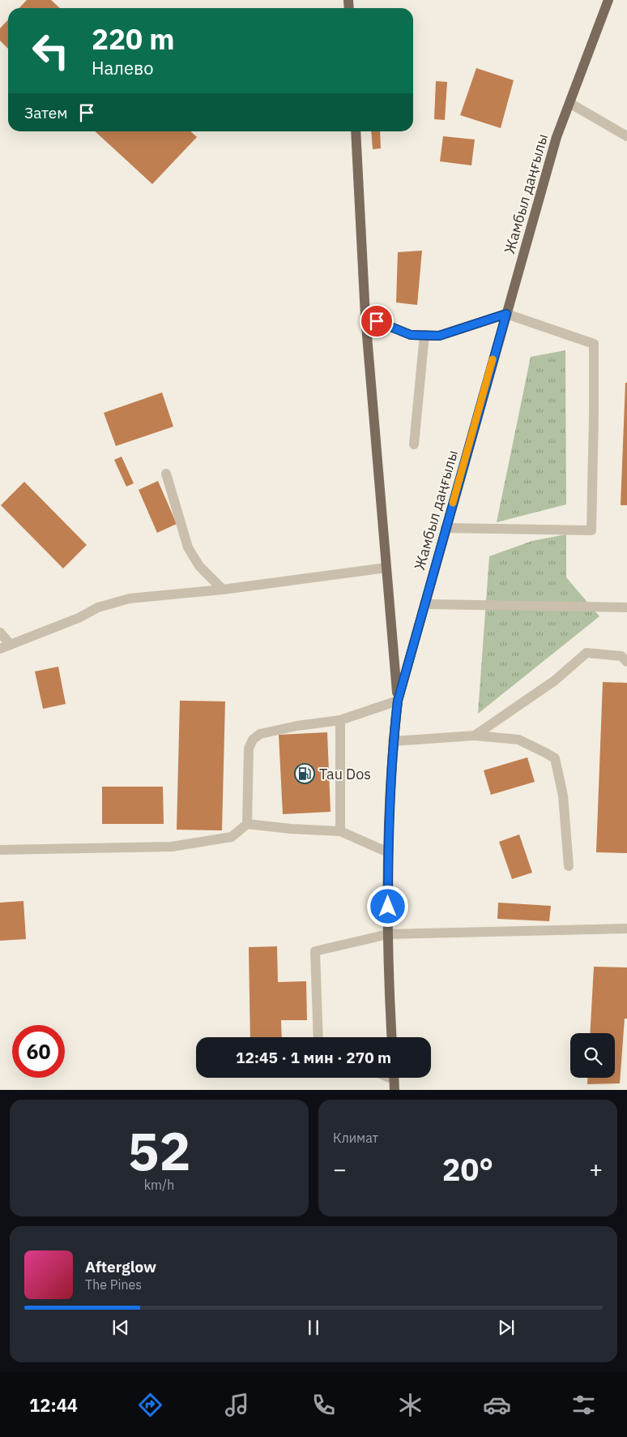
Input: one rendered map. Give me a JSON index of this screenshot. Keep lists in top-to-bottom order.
{
  "streets": {
    "main road": ["Жамбыл даңғылы"]
  },
  "places": {
    "fuel station": ["Tau Dos"]
  },
  "page": {
    "turn": ["220 m", "Налево"],
    "then": "Затем",
    "limit": "60",
    "trip": "12:45 · 1 мин · 270 m",
    "tile": [
      ["52", "km/h"],
      "Климат"
    ],
    "heat": ["−", "20°", "+"],
    "song": ["Afterglow", "The Pines"],
    "tabs": "12:44"
  }
}
